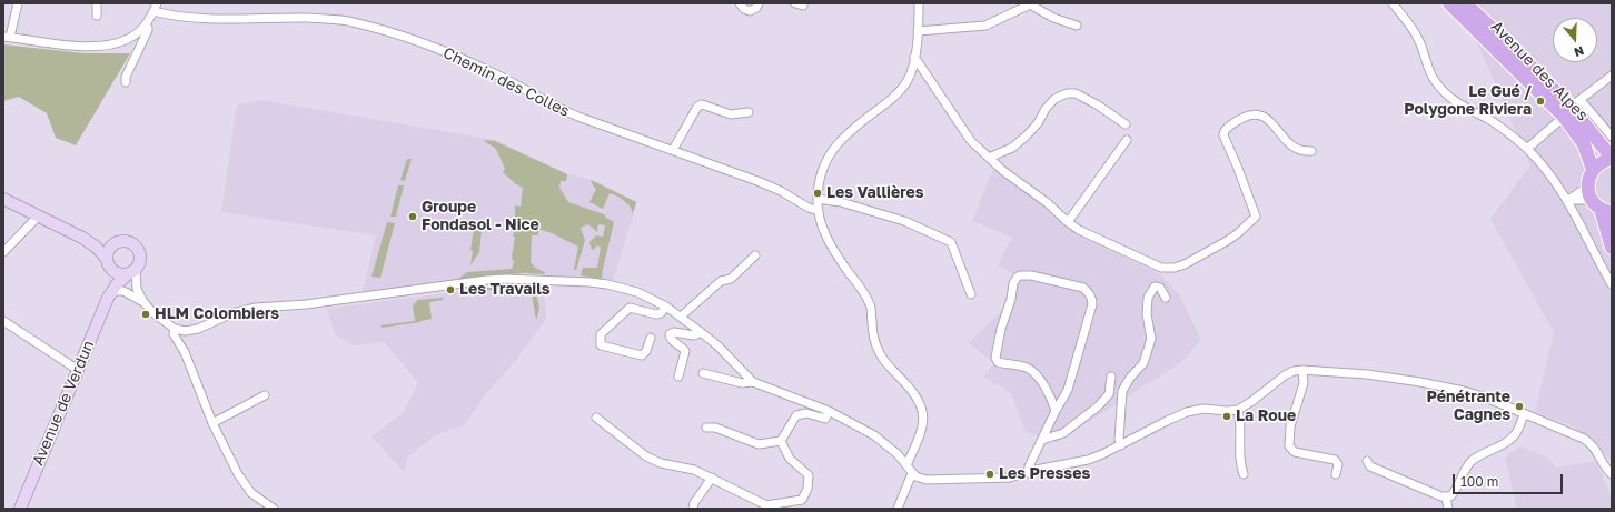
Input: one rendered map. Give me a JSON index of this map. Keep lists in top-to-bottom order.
{
  "streets": {
    "main road": ["Avenue des Alpes", "Avenue de Verdun"],
    "street": ["Chemin des Colles"]
  },
  "places": [
    "Le Gué / Polygone Riviera",
    "Les Vallières",
    "Groupe Fondasol - Nice",
    "Les Travails",
    "HLM Colombiers",
    "Pénétrante Cagnes",
    "La Roue",
    "Les Presses"
  ],
  "scale_bar": "100 m",
  "north": "bottom"
}
